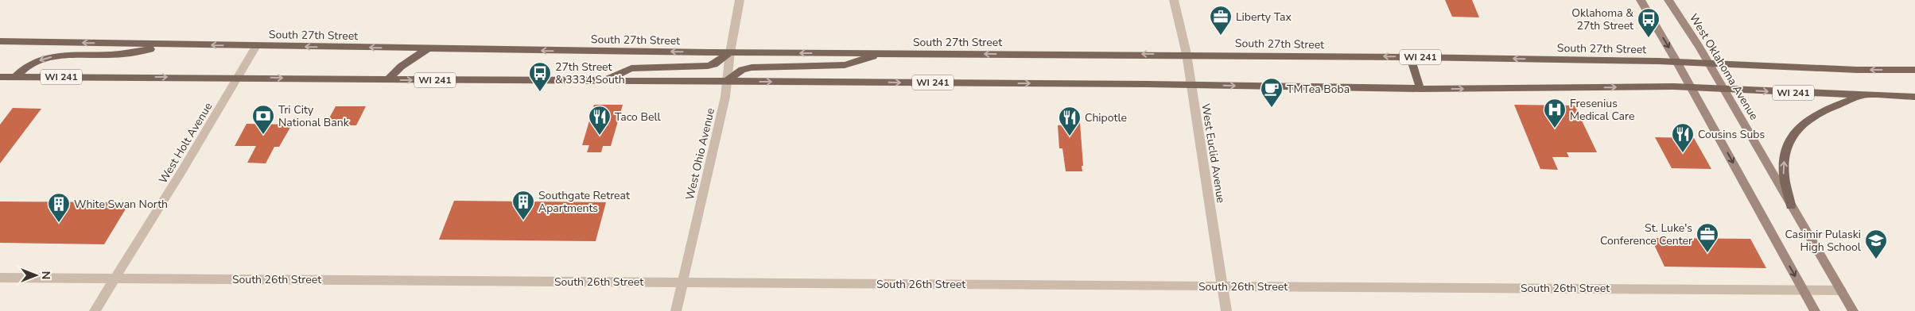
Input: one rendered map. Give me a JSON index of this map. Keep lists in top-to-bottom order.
{
  "streets": {
    "main road": ["South 27th Street", "WI 241", "West Oklahoma Avenue"],
    "street": [
      "West Holt Avenue",
      "West Euclid Avenue",
      "West Ohio Avenue",
      "South 26th Street"
    ]
  },
  "crossings": [
    ["South 27th Street", "West Oklahoma Avenue"],
    ["South 27th Street", "West Holt Avenue"],
    ["South 27th Street", "West Euclid Avenue"],
    ["South 27th Street", "West Ohio Avenue"],
    ["WI 241", "West Oklahoma Avenue"],
    ["WI 241", "West Holt Avenue"],
    ["WI 241", "West Euclid Avenue"],
    ["WI 241", "West Ohio Avenue"],
    ["West Oklahoma Avenue", "South 26th Street"],
    ["West Holt Avenue", "South 26th Street"],
    ["West Euclid Avenue", "South 26th Street"],
    ["West Ohio Avenue", "South 26th Street"]
  ],
  "places": {
    "office": ["Liberty Tax", "St. Luke's Conference Center"],
    "bus stop": ["Oklahoma & 27th Street", "27th Street & 3334 South"],
    "cafe": ["TMTea Boba"],
    "hospital": ["Fresenius Medical Care"],
    "bank": ["Tri City National Bank"],
    "restaurant": ["Taco Bell", "Chipotle", "Cousins Subs"],
    "building": ["Southgate Retreat Apartments", "White Swan North"],
    "school or university": ["Casimir Pulaski High School"]
  },
  "north": "right"
}
